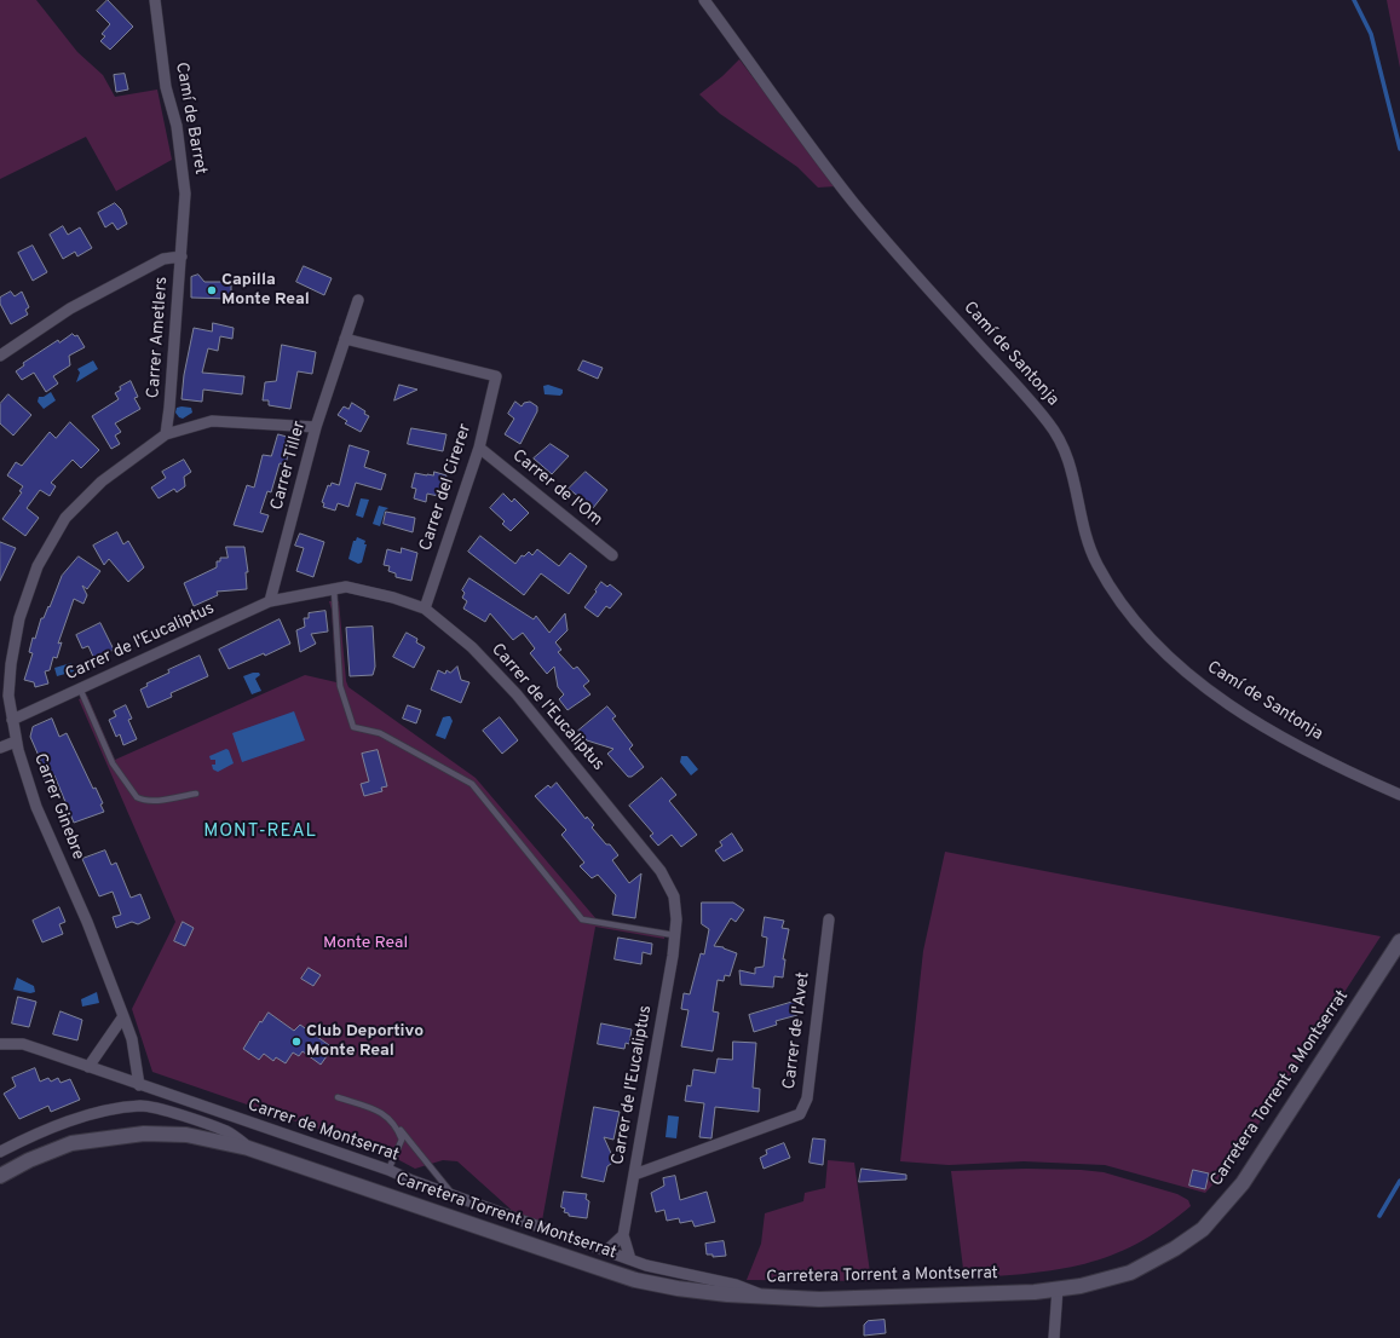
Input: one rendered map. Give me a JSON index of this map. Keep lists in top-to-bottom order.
{
  "streets": {
    "main road": ["Carretera Torrent a Montserrat"],
    "street": [
      "Camí de Barret",
      "Carrer Ametlers",
      "Camí de Santonja",
      "Carrer Tiller",
      "Carrer del Cirerer",
      "Carrer de l'Om",
      "Carrer de l'Eucaliptus",
      "Carrer Ginebre",
      "Carrer de l'Avet",
      "Carrer de Montserrat"
    ]
  },
  "crossings": [
    ["Camí de Barret", "Carrer Ametlers"],
    ["Carrer Ametlers", "Carrer Ginebre"],
    ["Carrer Tiller", "Carrer del Cirerer"],
    ["Carrer Tiller", "Carrer de l'Eucaliptus"],
    ["Carrer Tiller", "Carrer Ginebre"],
    ["Carrer del Cirerer", "Carrer de l'Om"],
    ["Carrer del Cirerer", "Carrer de l'Eucaliptus"],
    ["Carrer de l'Eucaliptus", "Carrer Ginebre"],
    ["Carrer de l'Eucaliptus", "Carrer de l'Avet"],
    ["Carrer Ginebre", "Carrer de Montserrat"],
    ["Carretera Torrent a Montserrat", "Carrer de Montserrat"]
  ],
  "districts": ["MONT-REAL"],
  "parks": ["Monte Real"],
  "places": ["Capilla Monte Real", "Club Deportivo Monte Real"]
}
